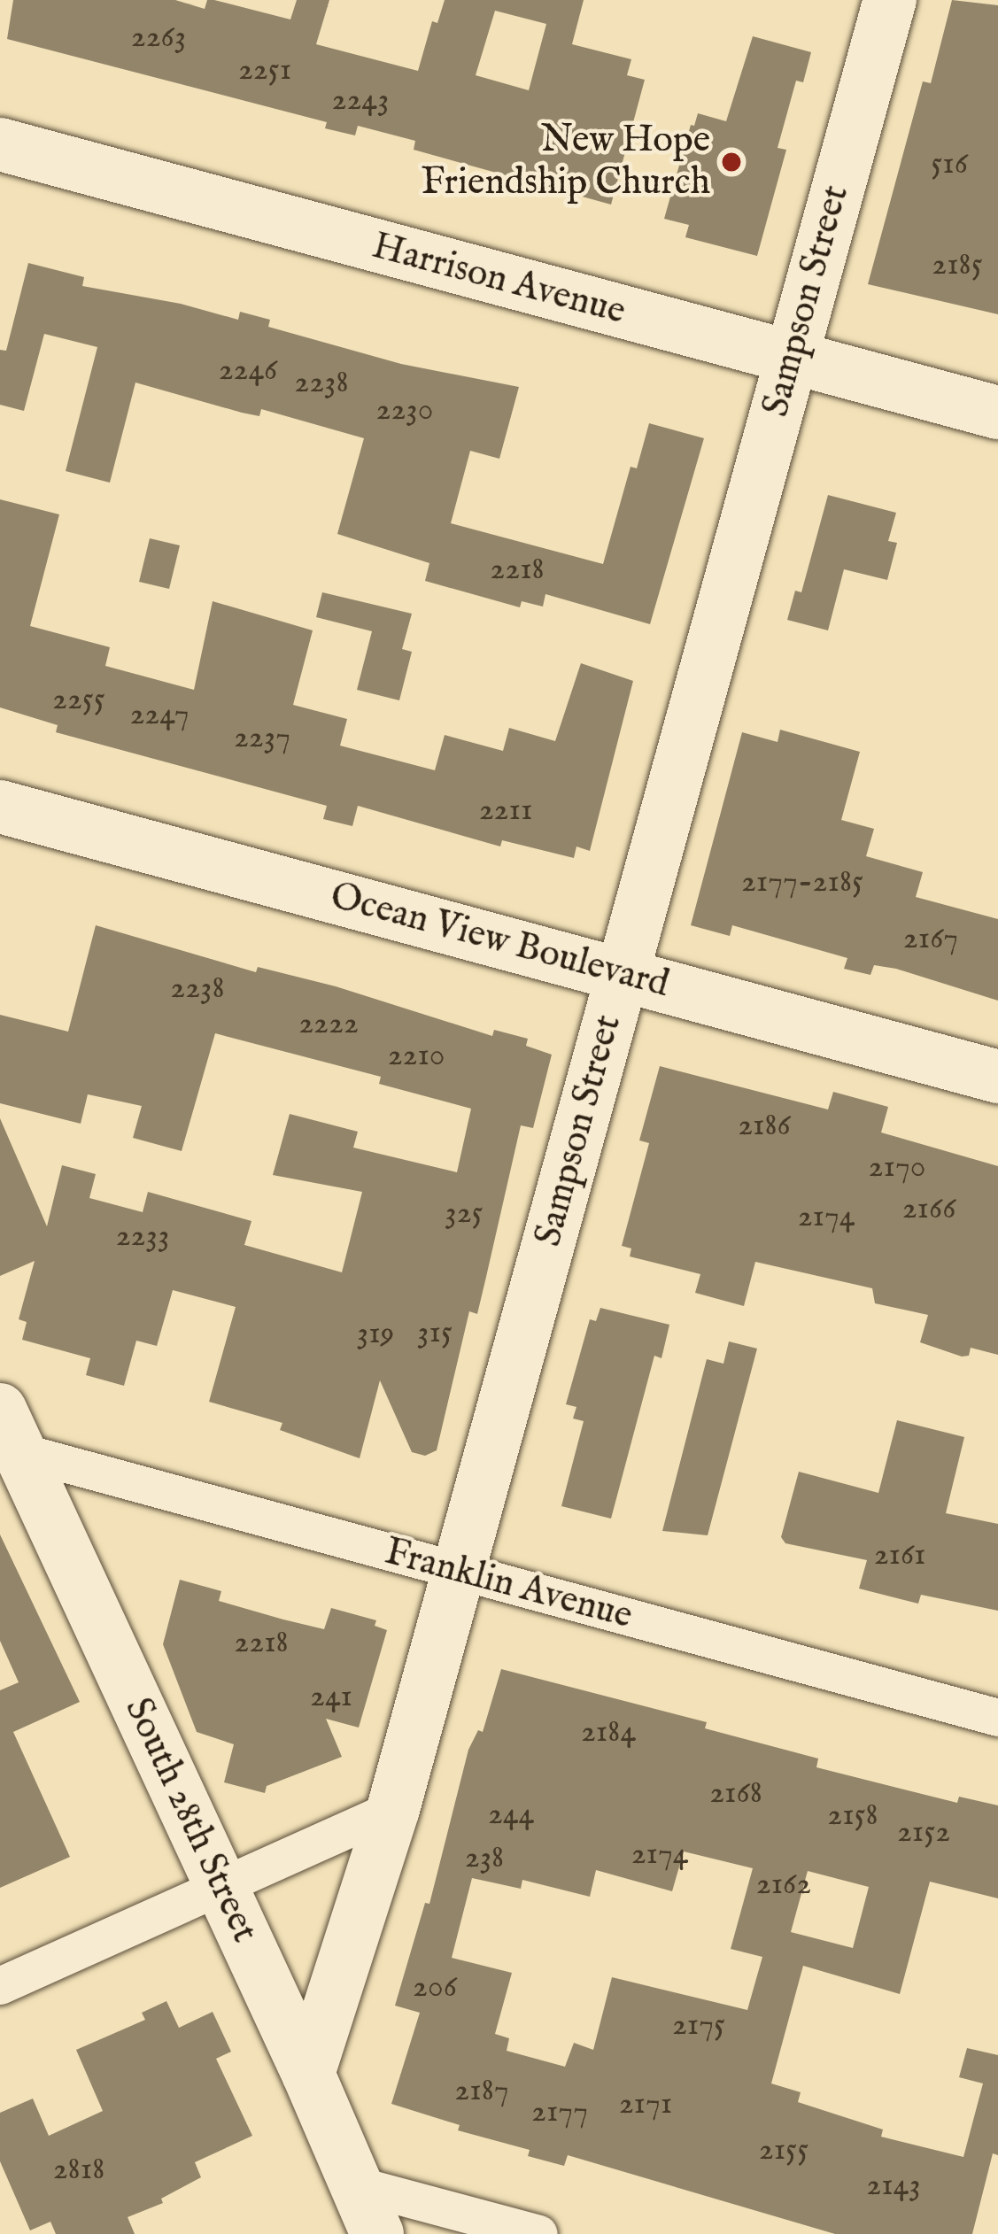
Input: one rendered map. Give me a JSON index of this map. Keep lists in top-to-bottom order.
{
  "streets": {
    "street": [
      "Harrison Avenue",
      "Sampson Street",
      "Ocean View Boulevard",
      "Franklin Avenue",
      "South 28th Street"
    ]
  },
  "crossings": [
    ["Harrison Avenue", "Sampson Street"],
    ["Sampson Street", "Ocean View Boulevard"],
    ["Sampson Street", "Franklin Avenue"],
    ["Sampson Street", "South 28th Street"],
    ["Franklin Avenue", "South 28th Street"]
  ],
  "places": ["New Hope Friendship Church"],
  "house_numbers": [
    "2263",
    "2251",
    "2243",
    "516",
    "2185",
    "2246",
    "2238",
    "2230",
    "2218",
    "2255",
    "2247",
    "2237",
    "2211",
    "2177-2185",
    "2167",
    "2238",
    "2222",
    "2210",
    "2186",
    "2170",
    "2166",
    "325",
    "2174",
    "2233",
    "315",
    "319",
    "2161",
    "2218",
    "241",
    "2184",
    "2168",
    "244",
    "2158",
    "2152",
    "2174",
    "238",
    "2162",
    "206",
    "2175",
    "2187",
    "2171",
    "2177",
    "2155",
    "2818",
    "2143"
  ]
}
